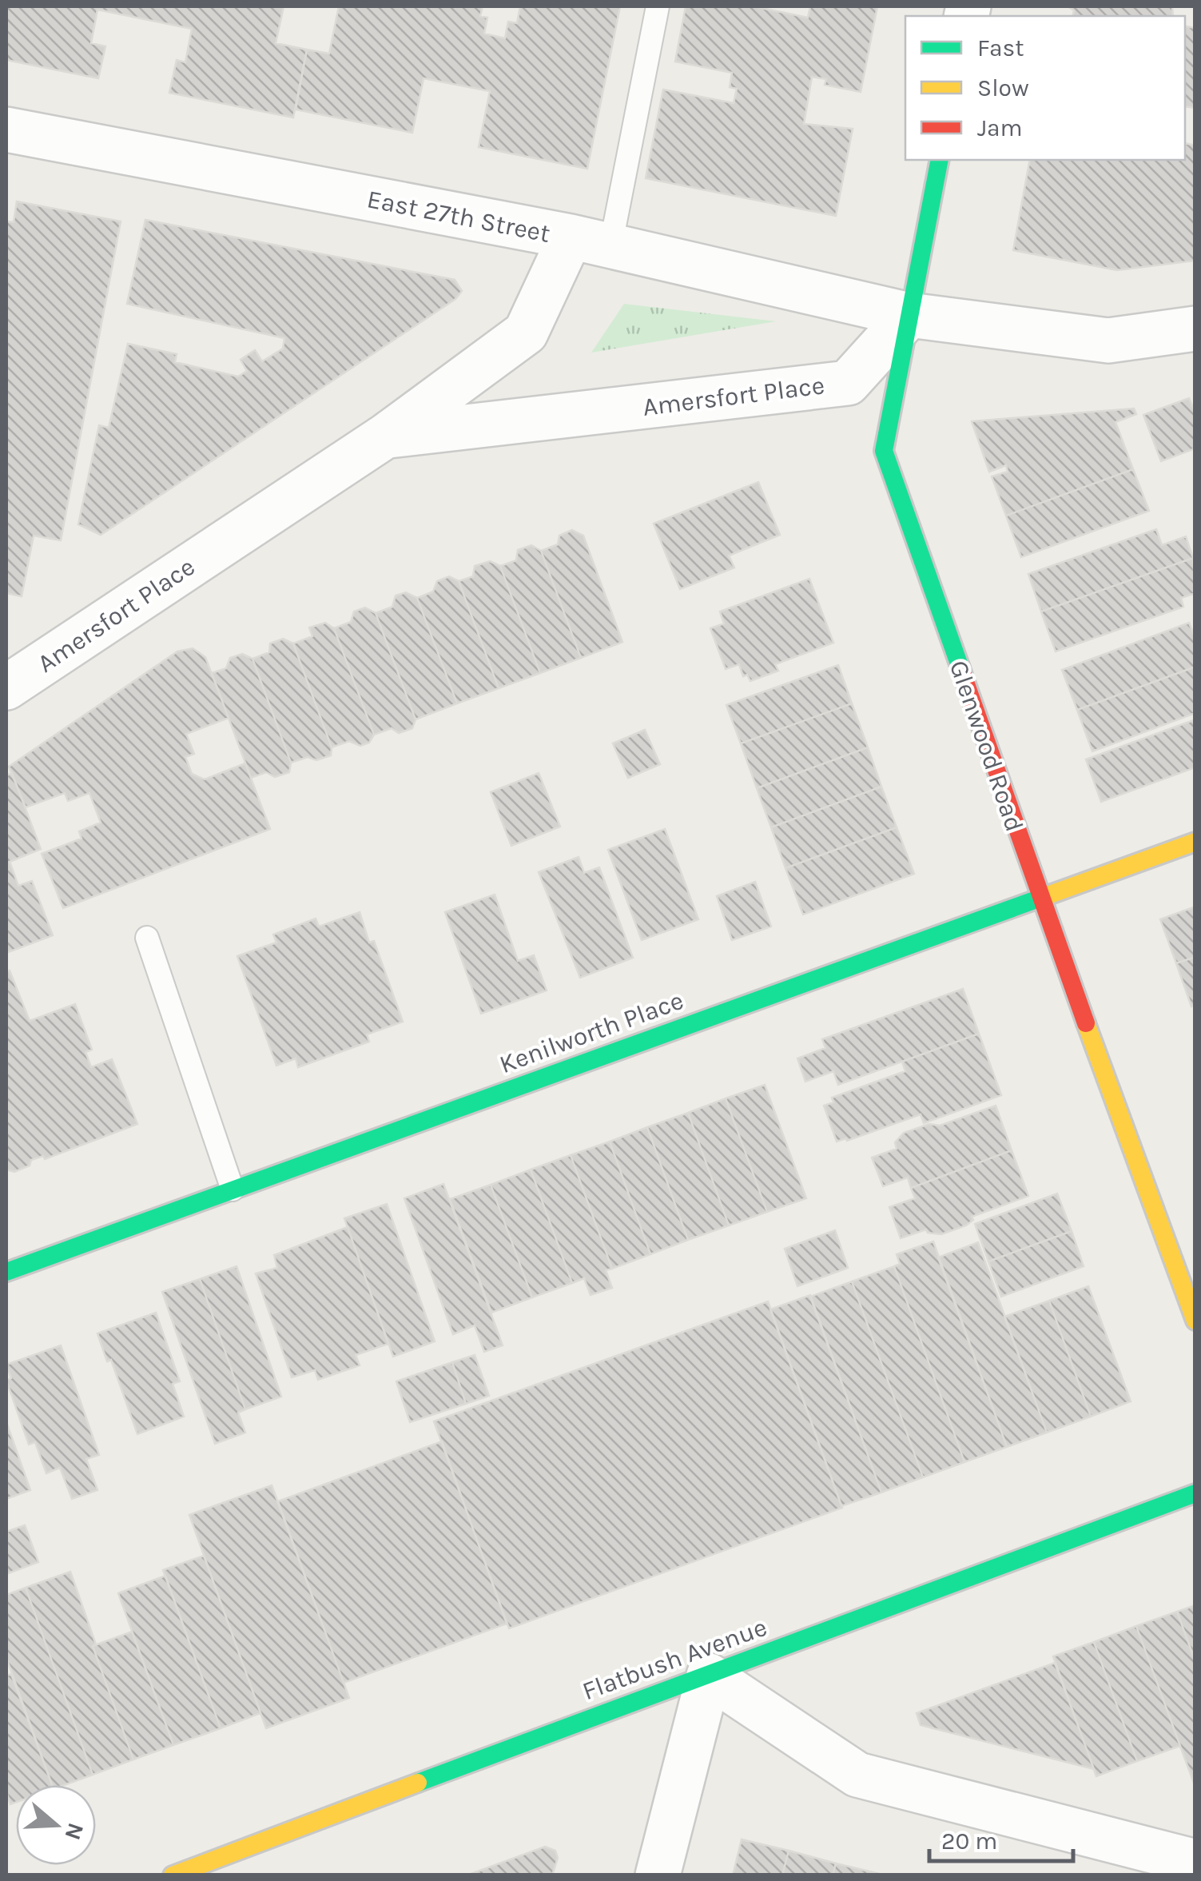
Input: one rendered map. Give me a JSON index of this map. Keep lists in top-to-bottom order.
{
  "streets": {
    "street": [
      "East 27th Street",
      "Amersfort Place",
      "Glenwood Road",
      "Kenilworth Place",
      "Flatbush Avenue"
    ]
  },
  "crossings": [
    ["East 27th Street", "Amersfort Place"],
    ["East 27th Street", "Glenwood Road"],
    ["Amersfort Place", "Glenwood Road"],
    ["Glenwood Road", "Kenilworth Place"]
  ],
  "legend": ["Fast", "Slow", "Jam"],
  "scale_bar": "20 m",
  "north": "right"
}
